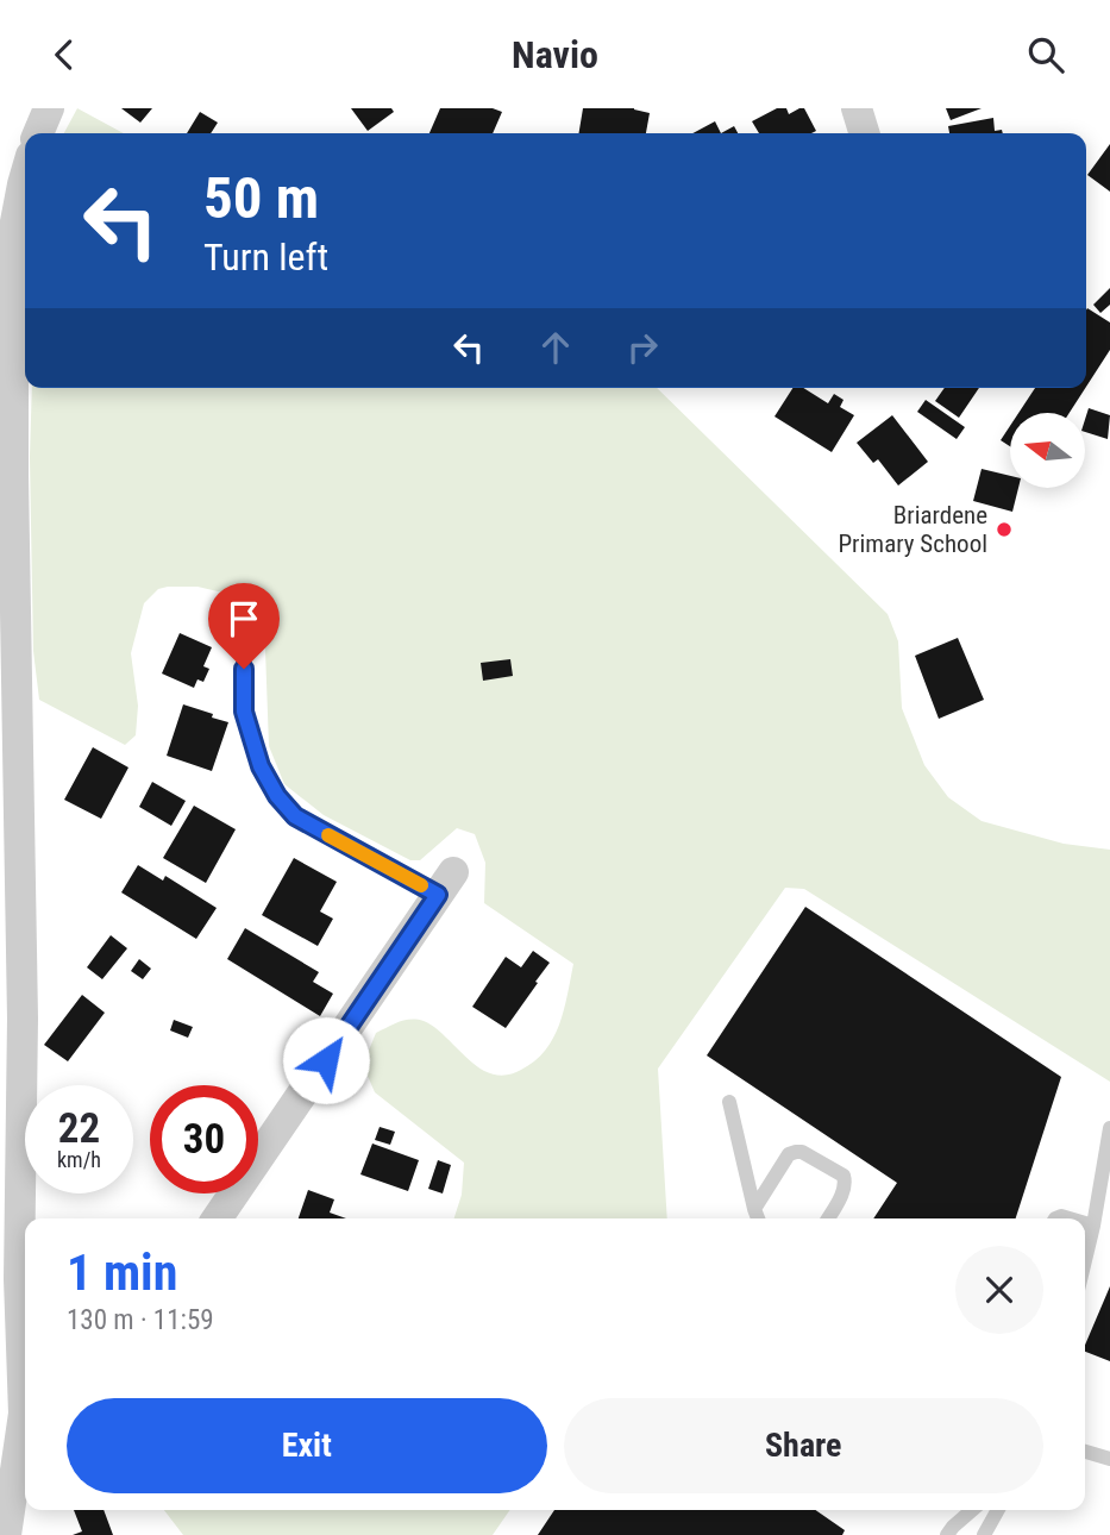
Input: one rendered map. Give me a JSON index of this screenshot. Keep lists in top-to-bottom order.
{
  "places": ["Briardene Primary School"],
  "north": "left",
  "page": {
    "header": "Navio",
    "turn": ["50 m", "Turn left"],
    "speed": "22 km/h",
    "limit": "30",
    "heading": ["1 min", "130 m · 11:59"],
    "buttons": ["Exit", "Share"]
  }
}
